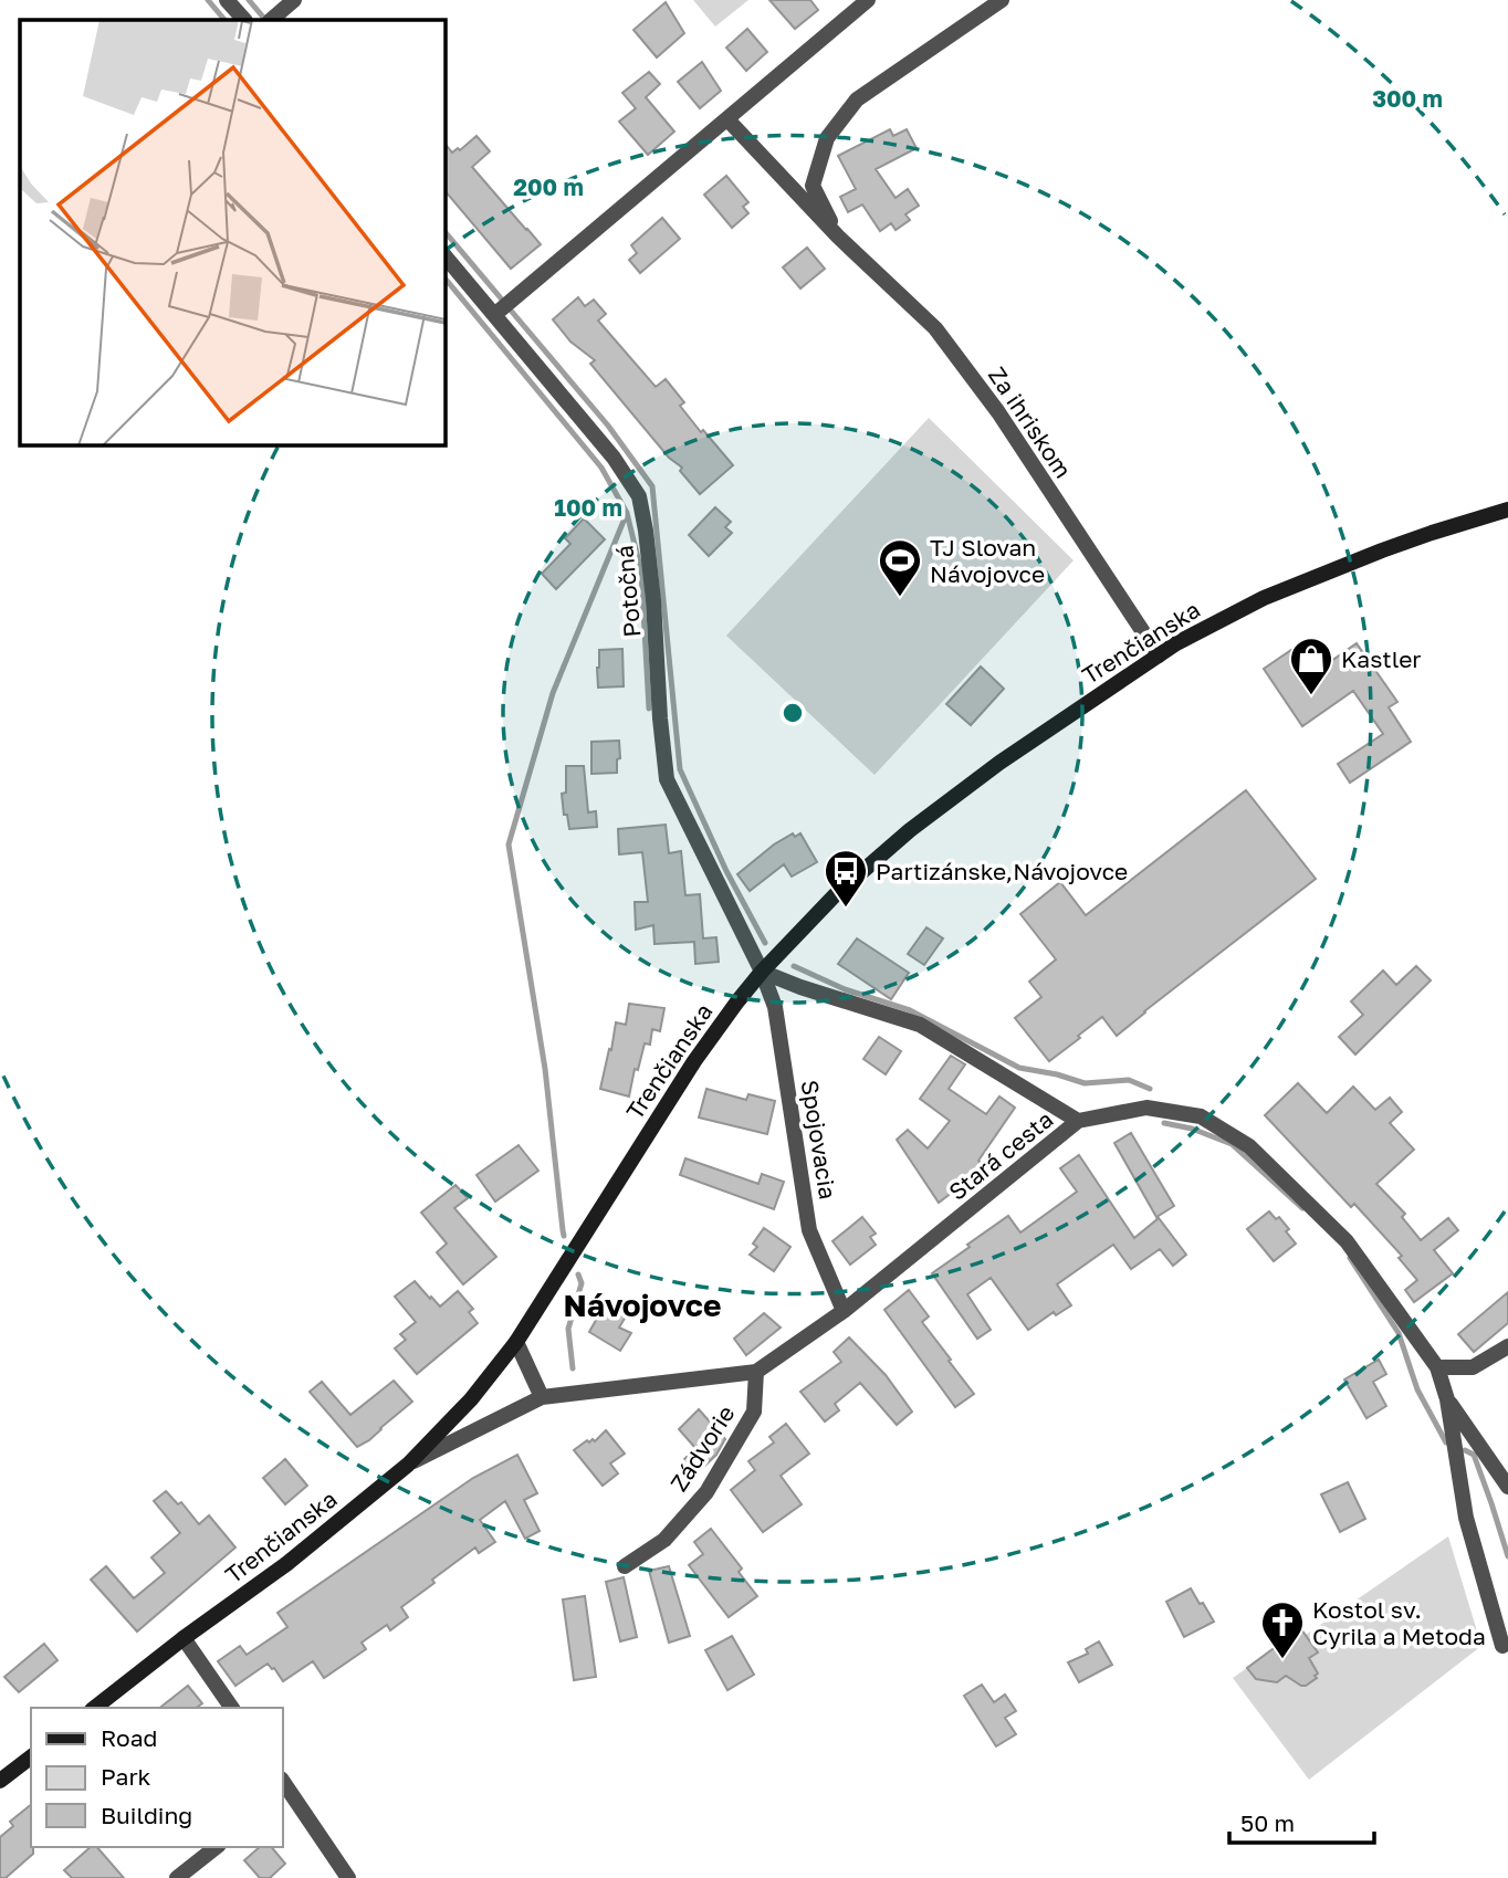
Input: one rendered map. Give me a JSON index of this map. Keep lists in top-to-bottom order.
{
  "streets": {
    "main road": ["Trenčianska"],
    "street": [
      "Za ihriskom",
      "Potočná",
      "Spojovacia",
      "Stará cesta",
      "Zádvorie"
    ]
  },
  "crossings": [
    ["Za ihriskom", "Trenčianska"],
    ["Potočná", "Trenčianska"],
    ["Potočná", "Spojovacia"],
    ["Trenčianska", "Spojovacia"],
    ["Trenčianska", "Stará cesta"],
    ["Spojovacia", "Stará cesta"],
    ["Stará cesta", "Zádvorie"]
  ],
  "districts": ["Návojovce"],
  "places": {
    "sports": ["TJ Slovan Návojovce"],
    "shop": ["Kastler"],
    "bus stop": ["Partizánske,Návojovce"],
    "church": ["Kostol sv. Cyrila a Metoda"]
  },
  "legend": ["Road", "Park", "Building"],
  "scale_bar": "50 m",
  "rings": ["300 m", "200 m", "100 m"]
}
